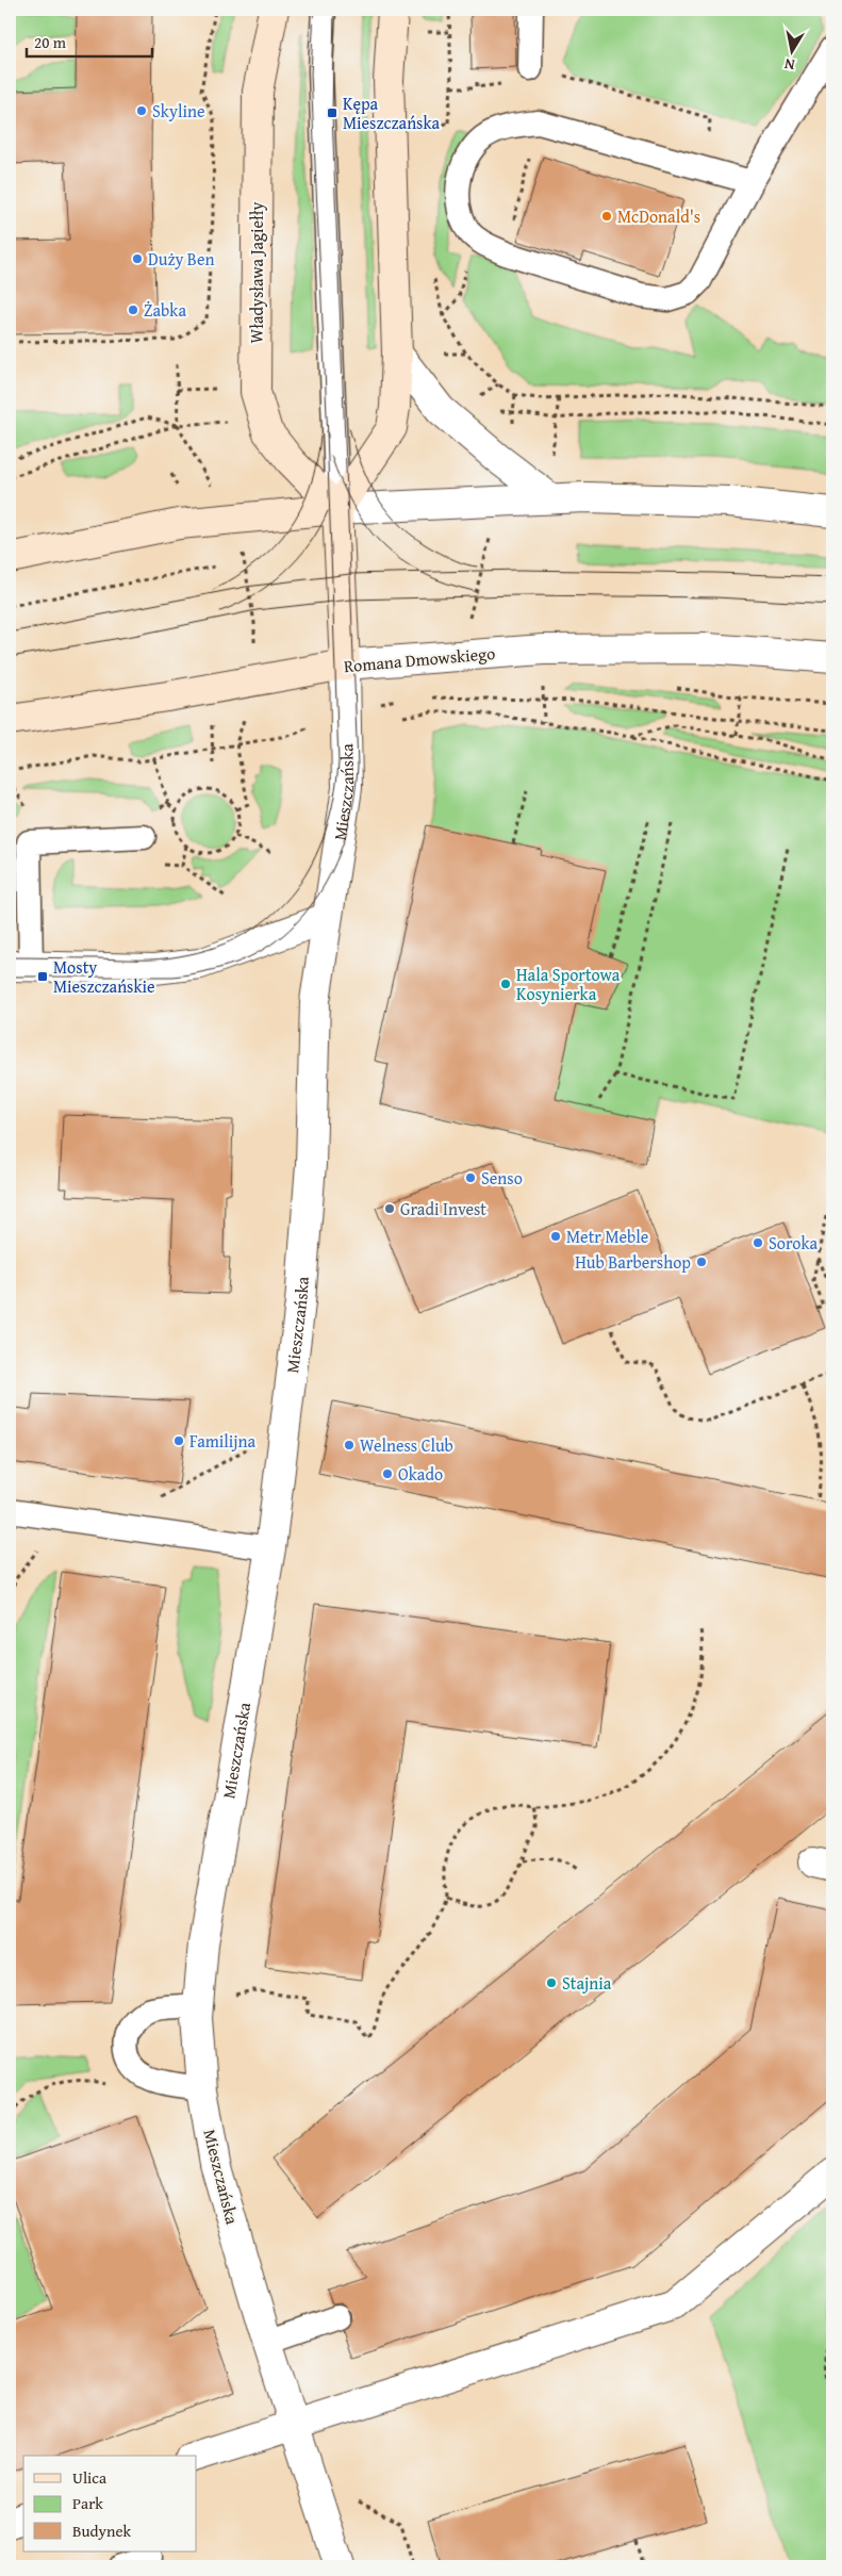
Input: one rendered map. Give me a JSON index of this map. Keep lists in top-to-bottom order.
{
  "streets": {
    "main road": ["Władysława Jagiełły", "Romana Dmowskiego"],
    "street": ["Mieszczańska"]
  },
  "crossings": [
    ["Romana Dmowskiego", "Mieszczańska"]
  ],
  "places": {
    "other": [
      "Skyline",
      "McDonald's",
      "Duży Ben",
      "Żabka",
      "Hala Sportowa Kosynierka",
      "Senso",
      "Gradi Invest",
      "Metr Meble",
      "Soroka",
      "Hub Barbershop",
      "Familijna",
      "Welness Club",
      "Okado",
      "Stajnia"
    ],
    "transit": ["Kępa Mieszczańska", "Mosty Mieszczańskie"]
  },
  "legend": ["Ulica", "Park", "Budynek"],
  "scale_bar": "20 m",
  "north": "bottom"
}
